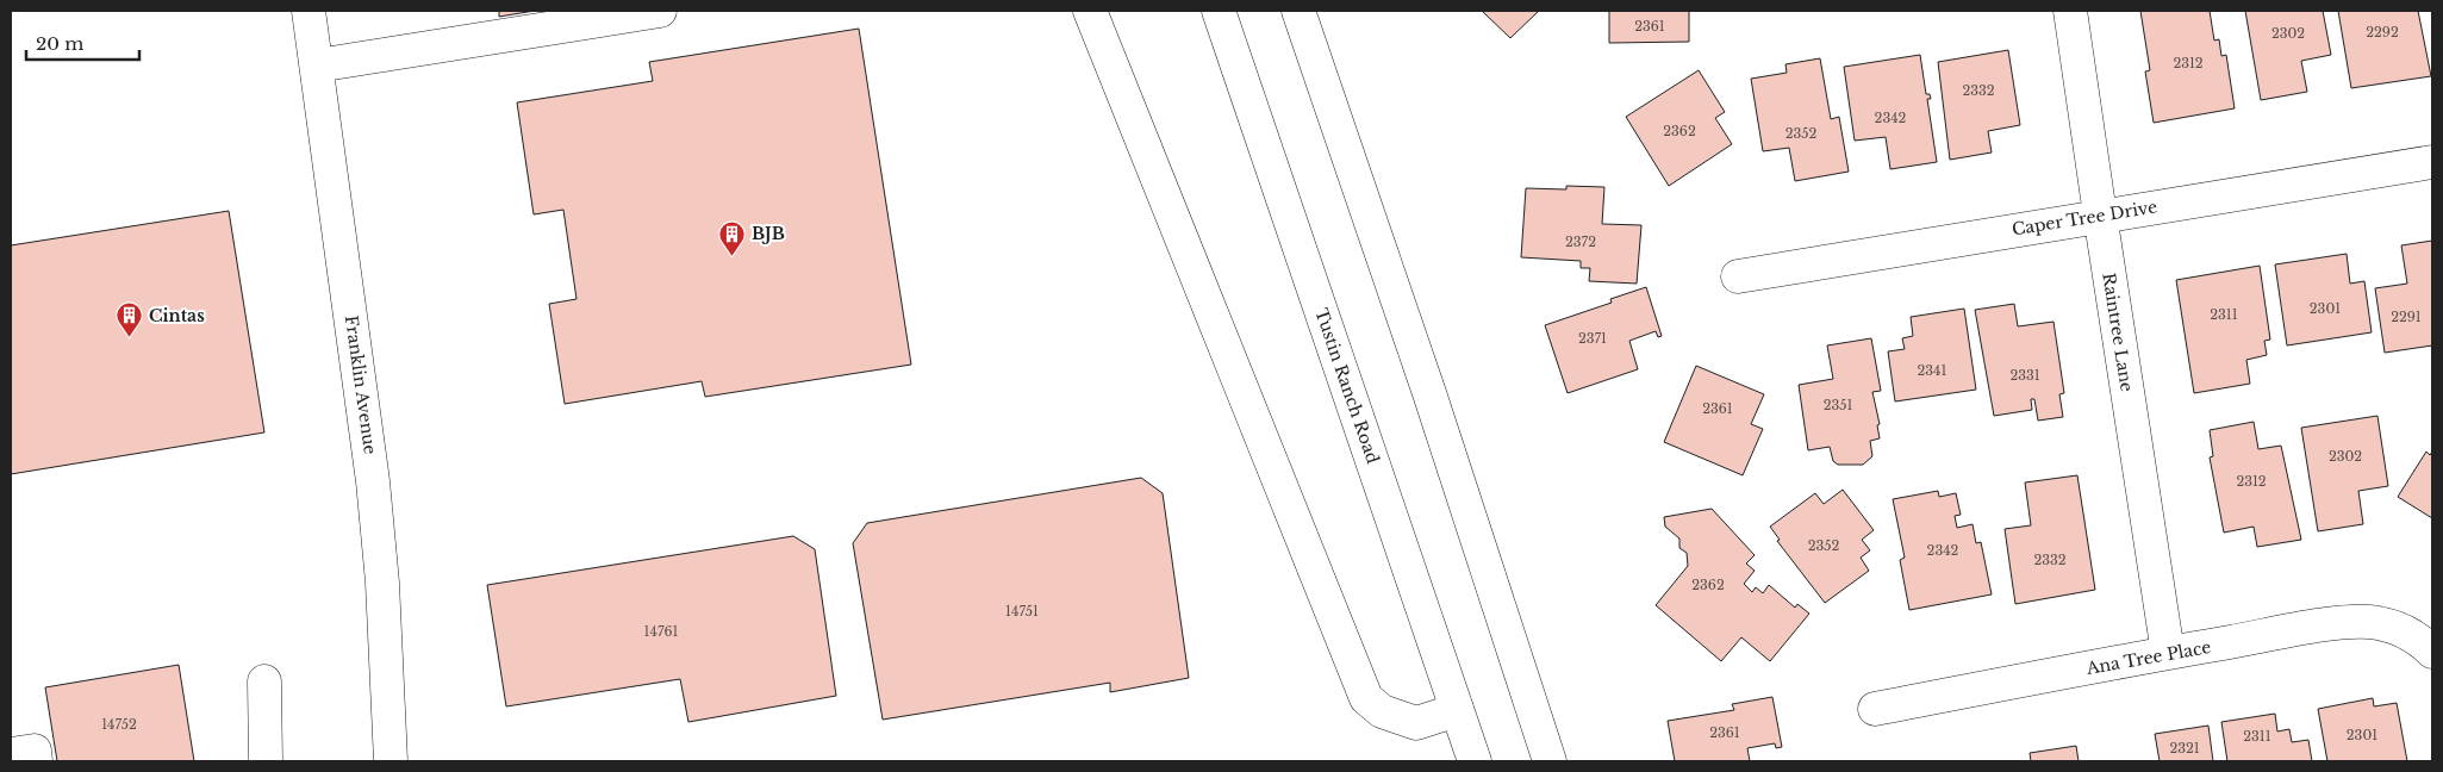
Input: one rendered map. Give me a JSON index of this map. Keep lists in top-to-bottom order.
{
  "streets": {
    "street": [
      "Caper Tree Drive",
      "Raintree Lane",
      "Franklin Avenue",
      "Tustin Ranch Road",
      "Ana Tree Place"
    ]
  },
  "crossings": [
    ["Caper Tree Drive", "Raintree Lane"],
    ["Raintree Lane", "Ana Tree Place"]
  ],
  "places": {
    "building": ["BJB", "Cintas"]
  },
  "house_numbers": [
    "2361",
    "2292",
    "2302",
    "2312",
    "2332",
    "2342",
    "2362",
    "2352",
    "2372",
    "2301",
    "2311",
    "2291",
    "2371",
    "2341",
    "2331",
    "2351",
    "2361",
    "2302",
    "2312",
    "2352",
    "2342",
    "2332",
    "2362",
    "14751",
    "14761",
    "14752",
    "2361",
    "2301",
    "2311",
    "2321"
  ],
  "scale_bar": "20 m"
}
